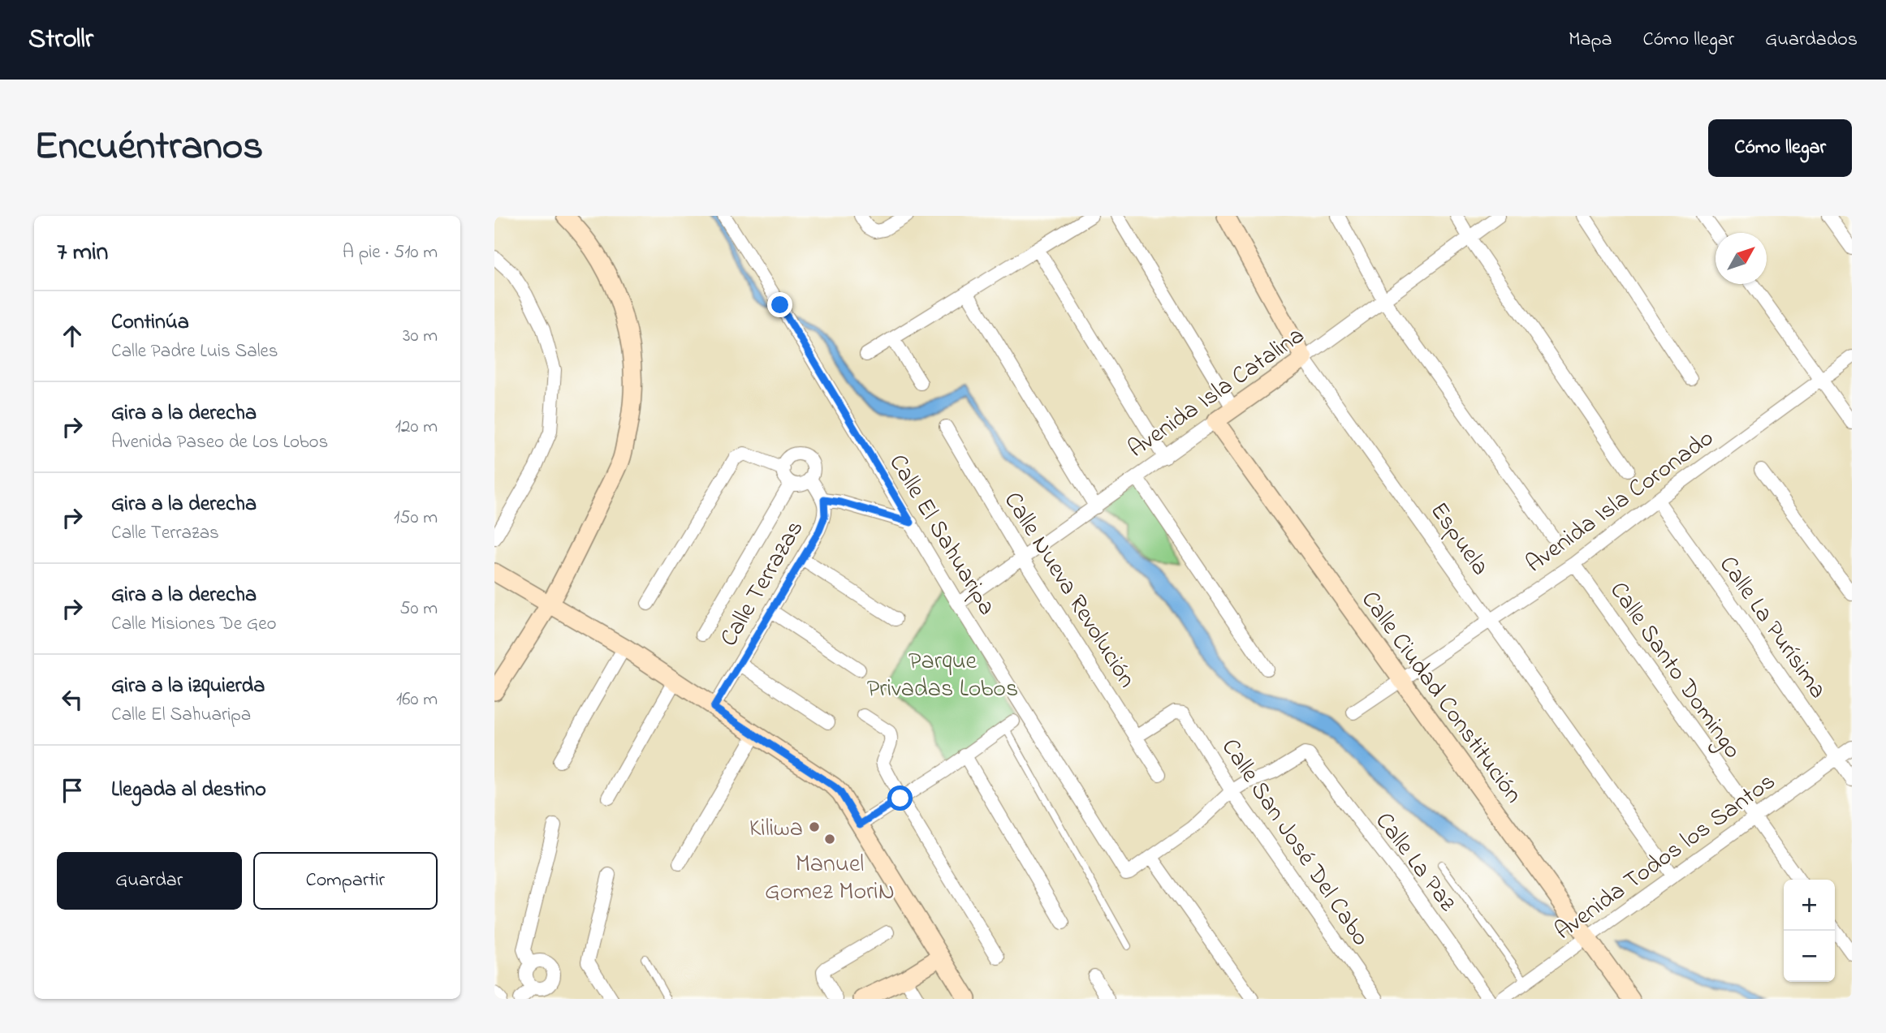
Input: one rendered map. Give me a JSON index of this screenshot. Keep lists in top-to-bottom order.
{
  "streets": {
    "street": [
      "Avenida Isla Catalina",
      "Avenida Isla Coronado",
      "Calle El Sahuaripa",
      "Espuela",
      "Calle Terrazas",
      "Calle Nueva Revolución",
      "Calle La Purísima",
      "Calle Santo Domingo",
      "Calle Ciudad Constitución",
      "Calle San José Del Cabo",
      "Avenida Todos los Santos",
      "Calle La Paz"
    ]
  },
  "crossings": [
    ["Avenida Isla Catalina", "Calle El Sahuaripa"],
    ["Avenida Isla Catalina", "Espuela"],
    ["Avenida Isla Catalina", "Calle Nueva Revolución"],
    ["Avenida Isla Catalina", "Calle Ciudad Constitución"],
    ["Avenida Isla Coronado", "Espuela"],
    ["Avenida Isla Coronado", "Calle La Purísima"],
    ["Avenida Isla Coronado", "Calle Santo Domingo"],
    ["Avenida Isla Coronado", "Calle Ciudad Constitución"],
    ["Espuela", "Avenida Todos los Santos"],
    ["Calle Nueva Revolución", "Calle San José Del Cabo"],
    ["Calle La Purísima", "Avenida Todos los Santos"],
    ["Calle Santo Domingo", "Avenida Todos los Santos"],
    ["Calle Ciudad Constitución", "Avenida Todos los Santos"],
    ["Calle San José Del Cabo", "Calle La Paz"]
  ],
  "parks": ["Parque Privadas Lobos"],
  "places": ["Kiliwa", "Manuel Gomez MoriN"],
  "north": "top right",
  "page": {
    "header": "Strollr",
    "nav": ["Mapa", "Cómo llegar", "Guardados"],
    "title": "Encuéntranos",
    "buttons": [
      "Cómo llegar",
      ["Guardar", "Compartir"]
    ],
    "heading": ["7 min", "A pie · 510 m"],
    "list": [
      ["Continúa", "Calle Padre Luis Sales", "30 m"],
      ["Gira a la derecha", "Avenida Paseo de Los Lobos", "120 m"],
      ["Gira a la derecha", "Calle Terrazas", "150 m"],
      ["Gira a la derecha", "Calle Misiones De Geo", "50 m"],
      ["Gira a la izquierda", "Calle El Sahuaripa", "160 m"],
      "Llegada al destino"
    ],
    "map_buttons": ["+", "−"]
  }
}
